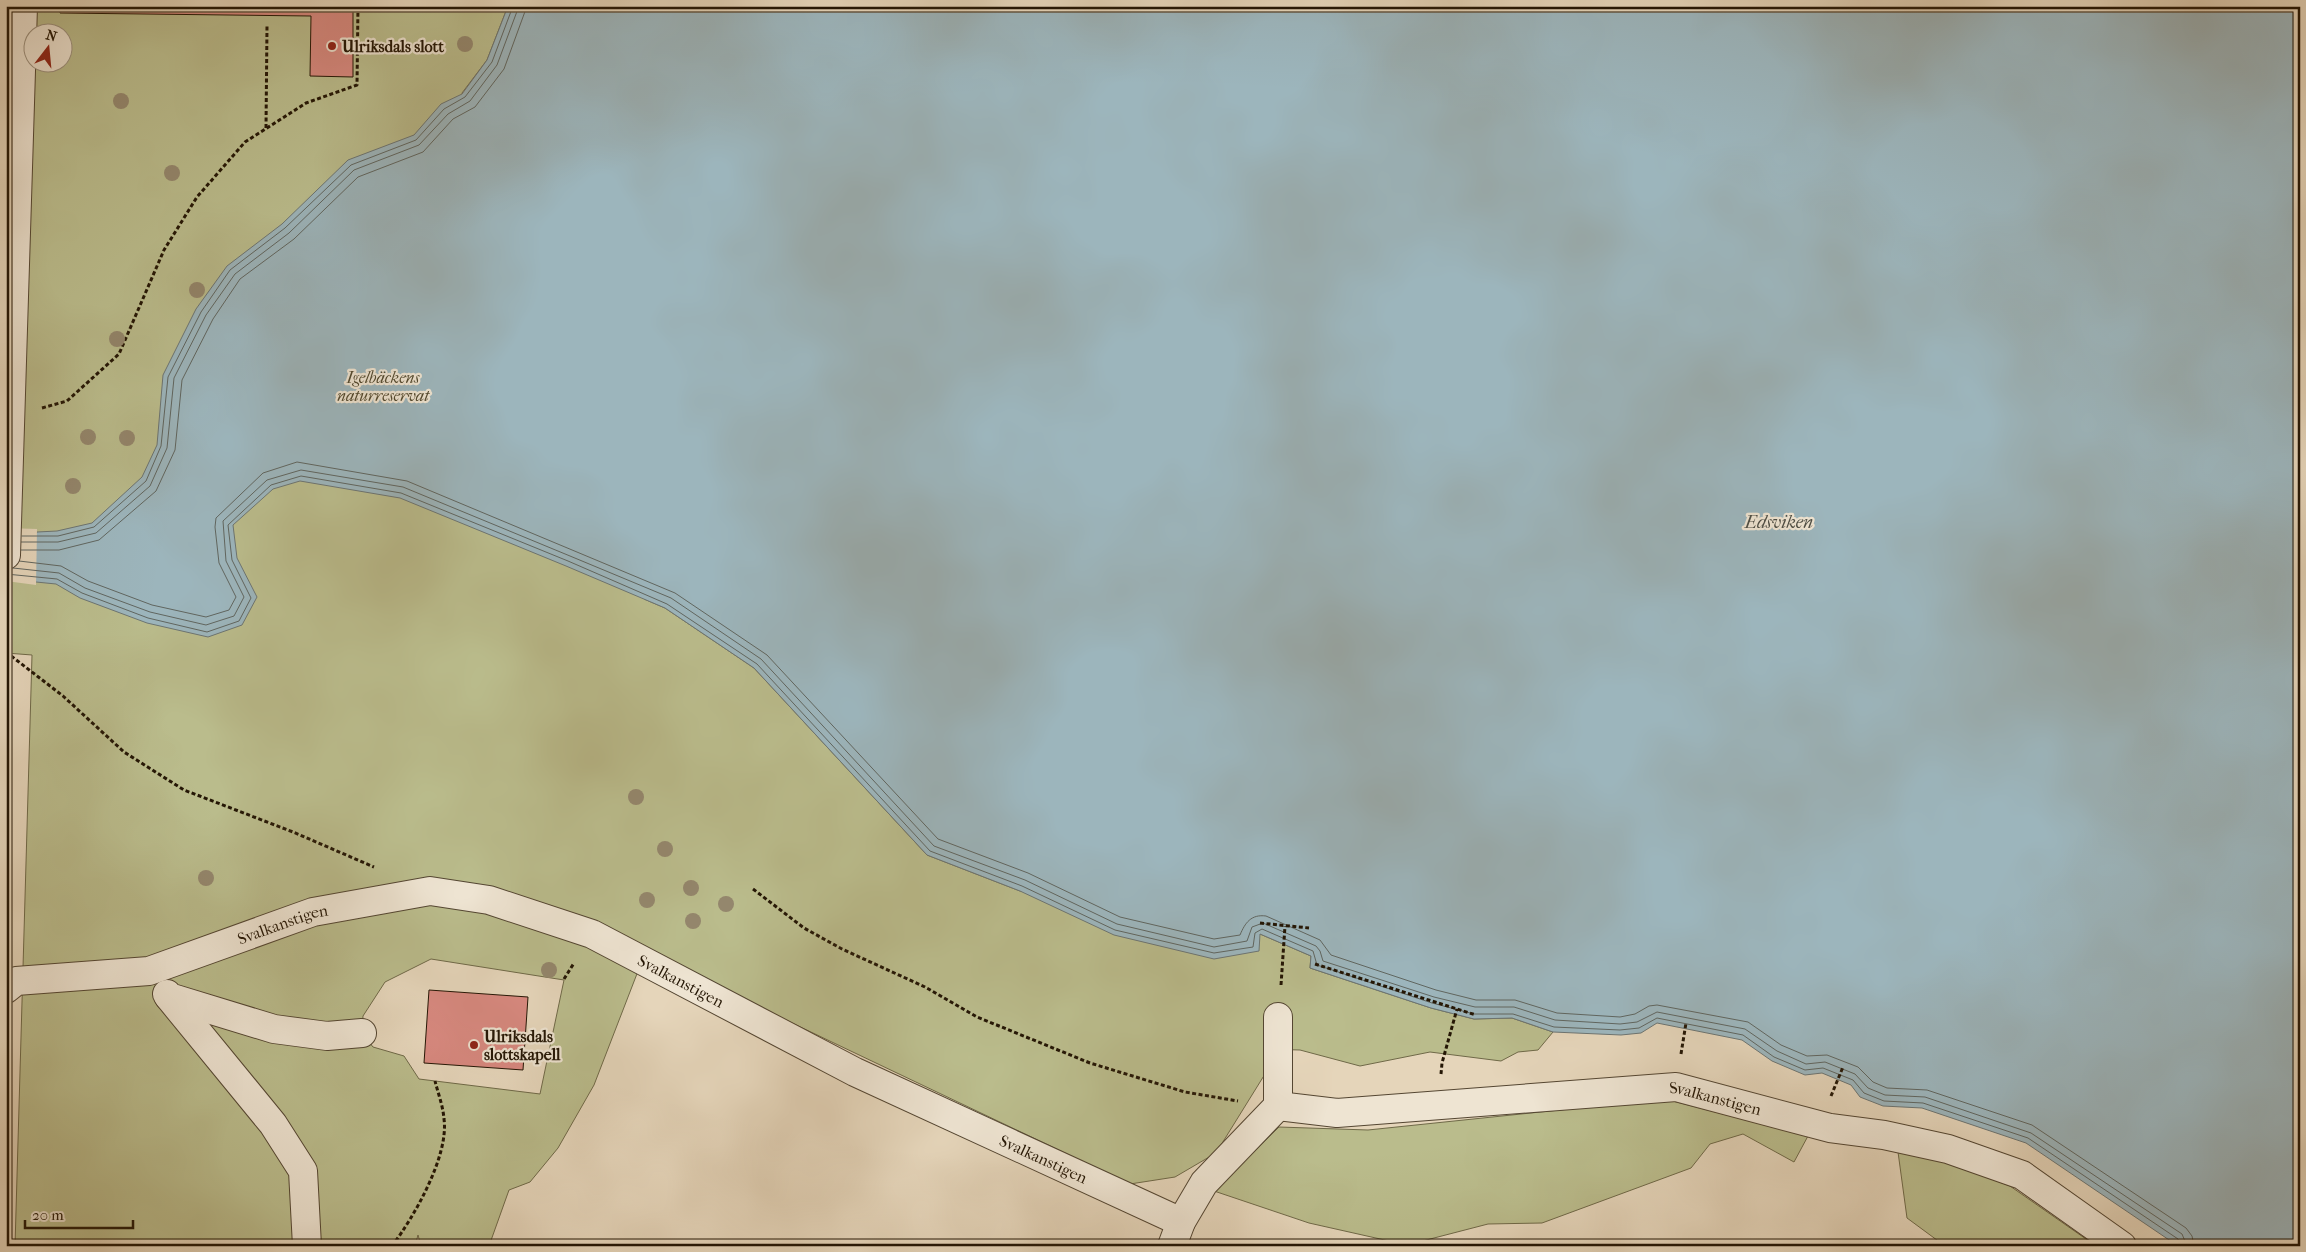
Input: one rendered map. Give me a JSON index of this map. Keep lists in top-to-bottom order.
{
  "streets": {
    "lane": ["Svalkanstigen"]
  },
  "water": ["Edsviken"],
  "parks": ["Igelbäckens naturreservat"],
  "places": ["Ulriksdals slott", "Ulriksdals slottskapell"],
  "scale_bar": "20 m",
  "north": "top"
}
